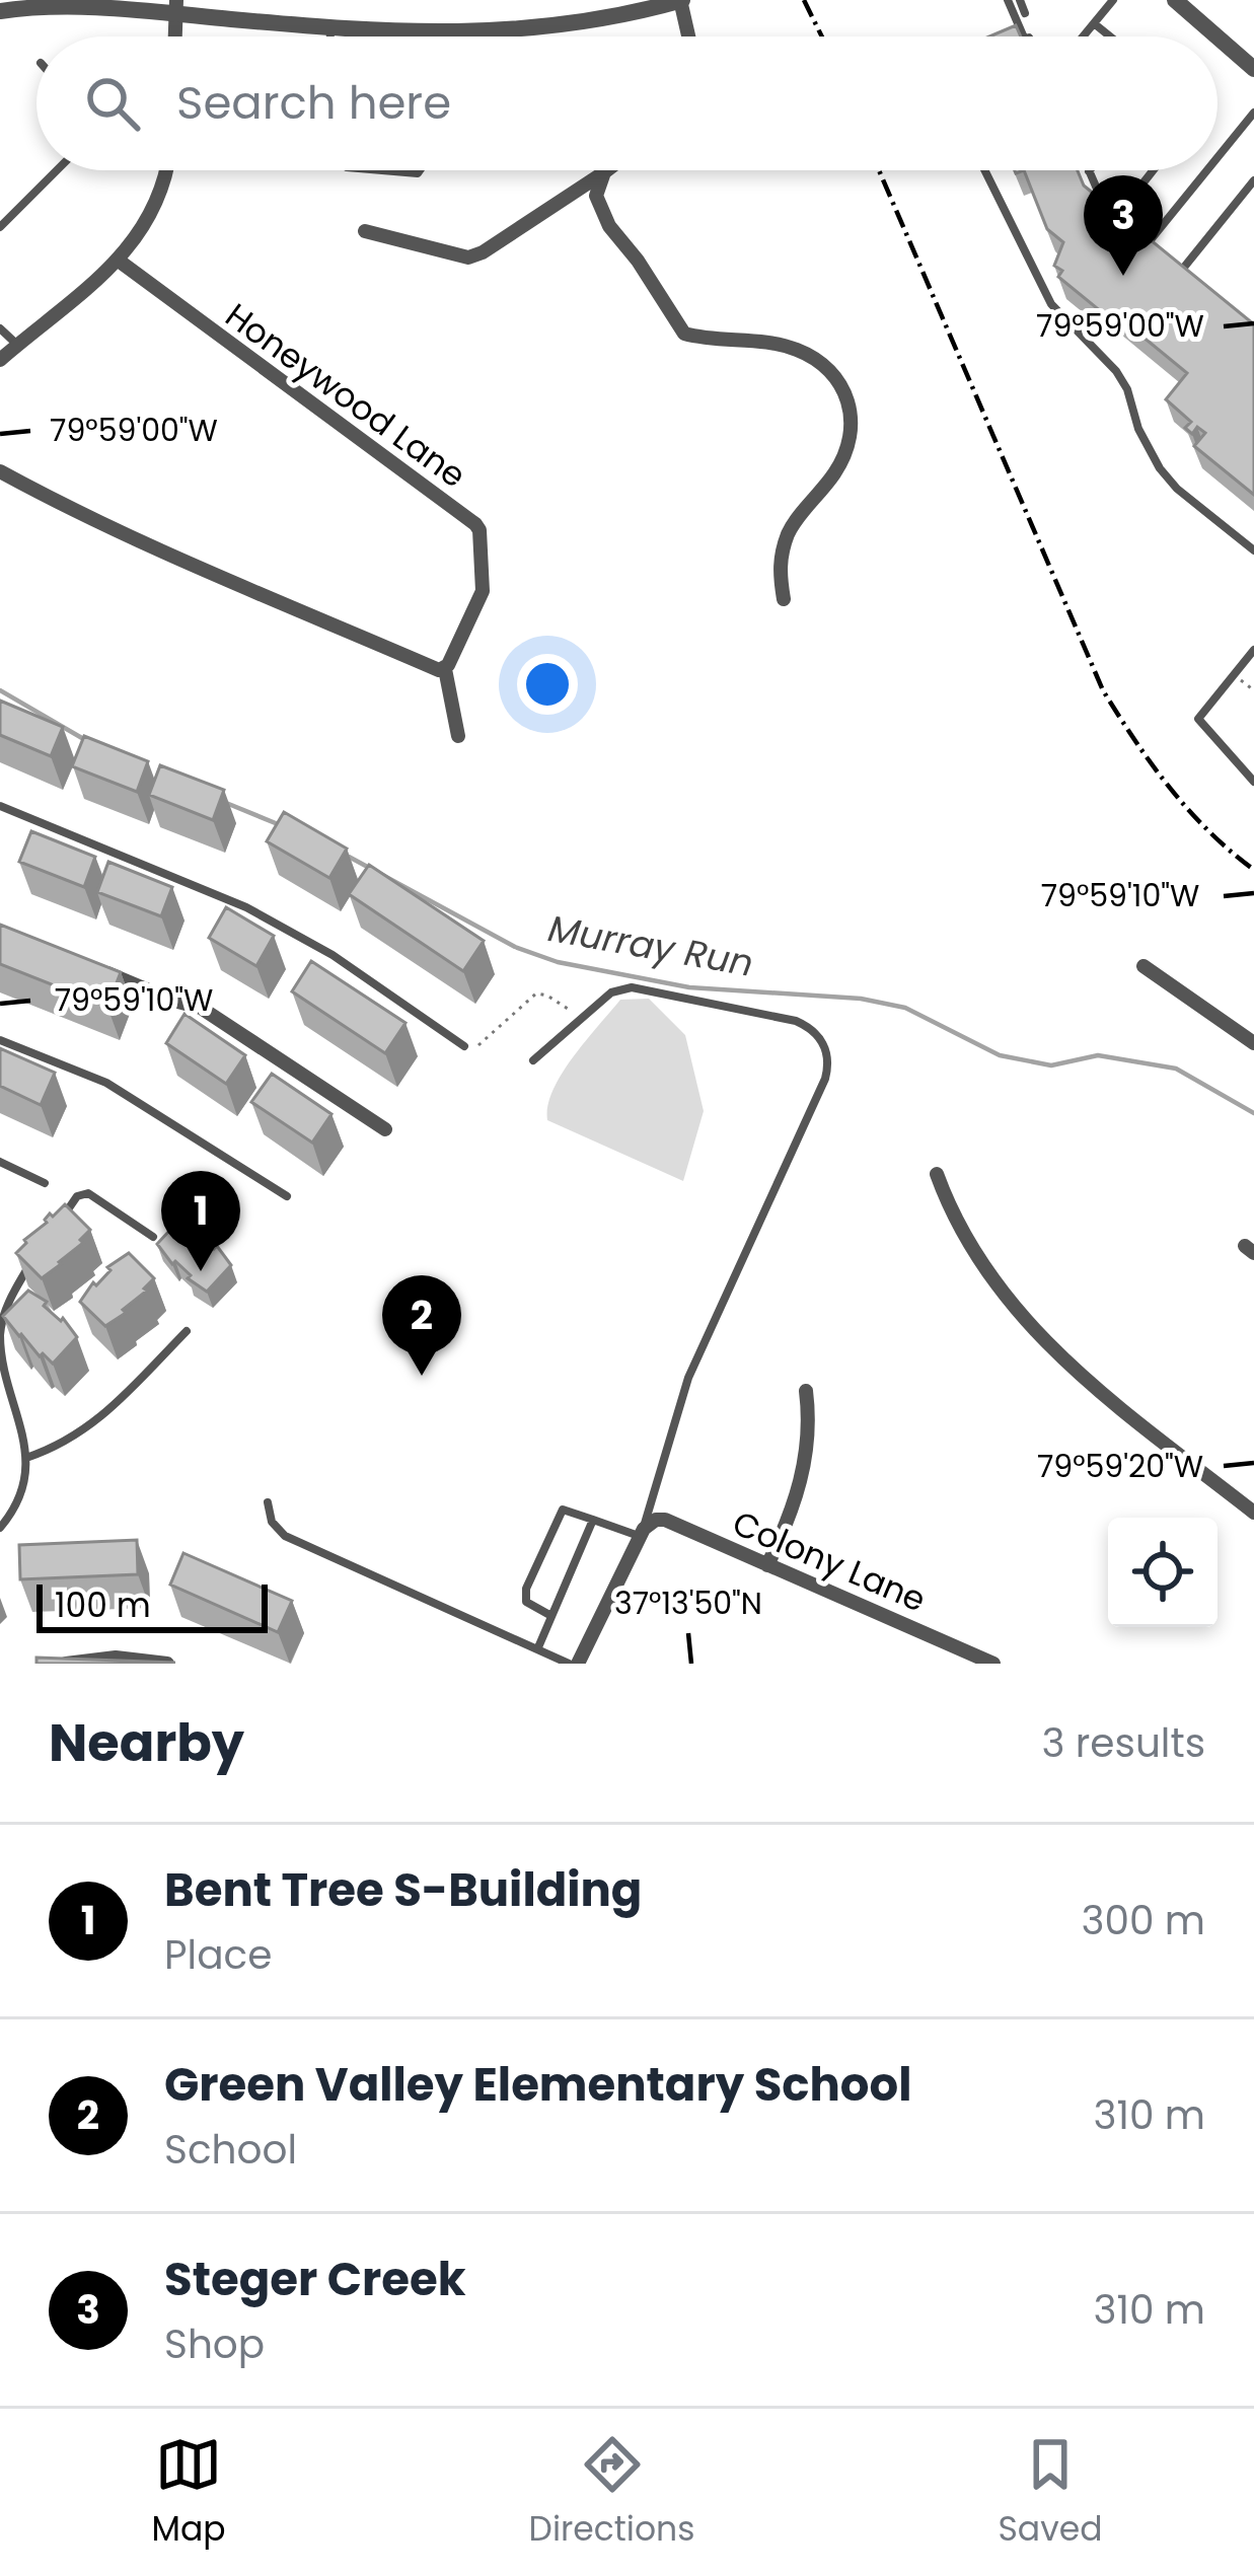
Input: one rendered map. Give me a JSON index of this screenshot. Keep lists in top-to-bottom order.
{
  "streets": {
    "street": ["Honeywood Lane", "Colony Lane"]
  },
  "water": ["Murray Run"],
  "scale_bar": "100 m",
  "page": {
    "search": "Search here",
    "pins": ["3", "1", "2"],
    "scale": "100 m",
    "heading": ["Nearby", "3 results"],
    "list": [
      {
        "mark": "1",
        "name": "Bent Tree S-Building",
        "note": "Place",
        "value": "300 m"
      },
      {
        "mark": "2",
        "name": "Green Valley Elementary School",
        "note": "School",
        "value": "310 m"
      },
      {
        "mark": "3",
        "name": "Steger Creek",
        "note": "Shop",
        "value": "310 m"
      }
    ],
    "nav": ["Map", "Directions", "Saved"]
  },
  "coordinates": [
    "79°59'00\"W",
    "79°59'10\"W",
    "79°59'20\"W",
    "37°13'50\"N"
  ]
}
